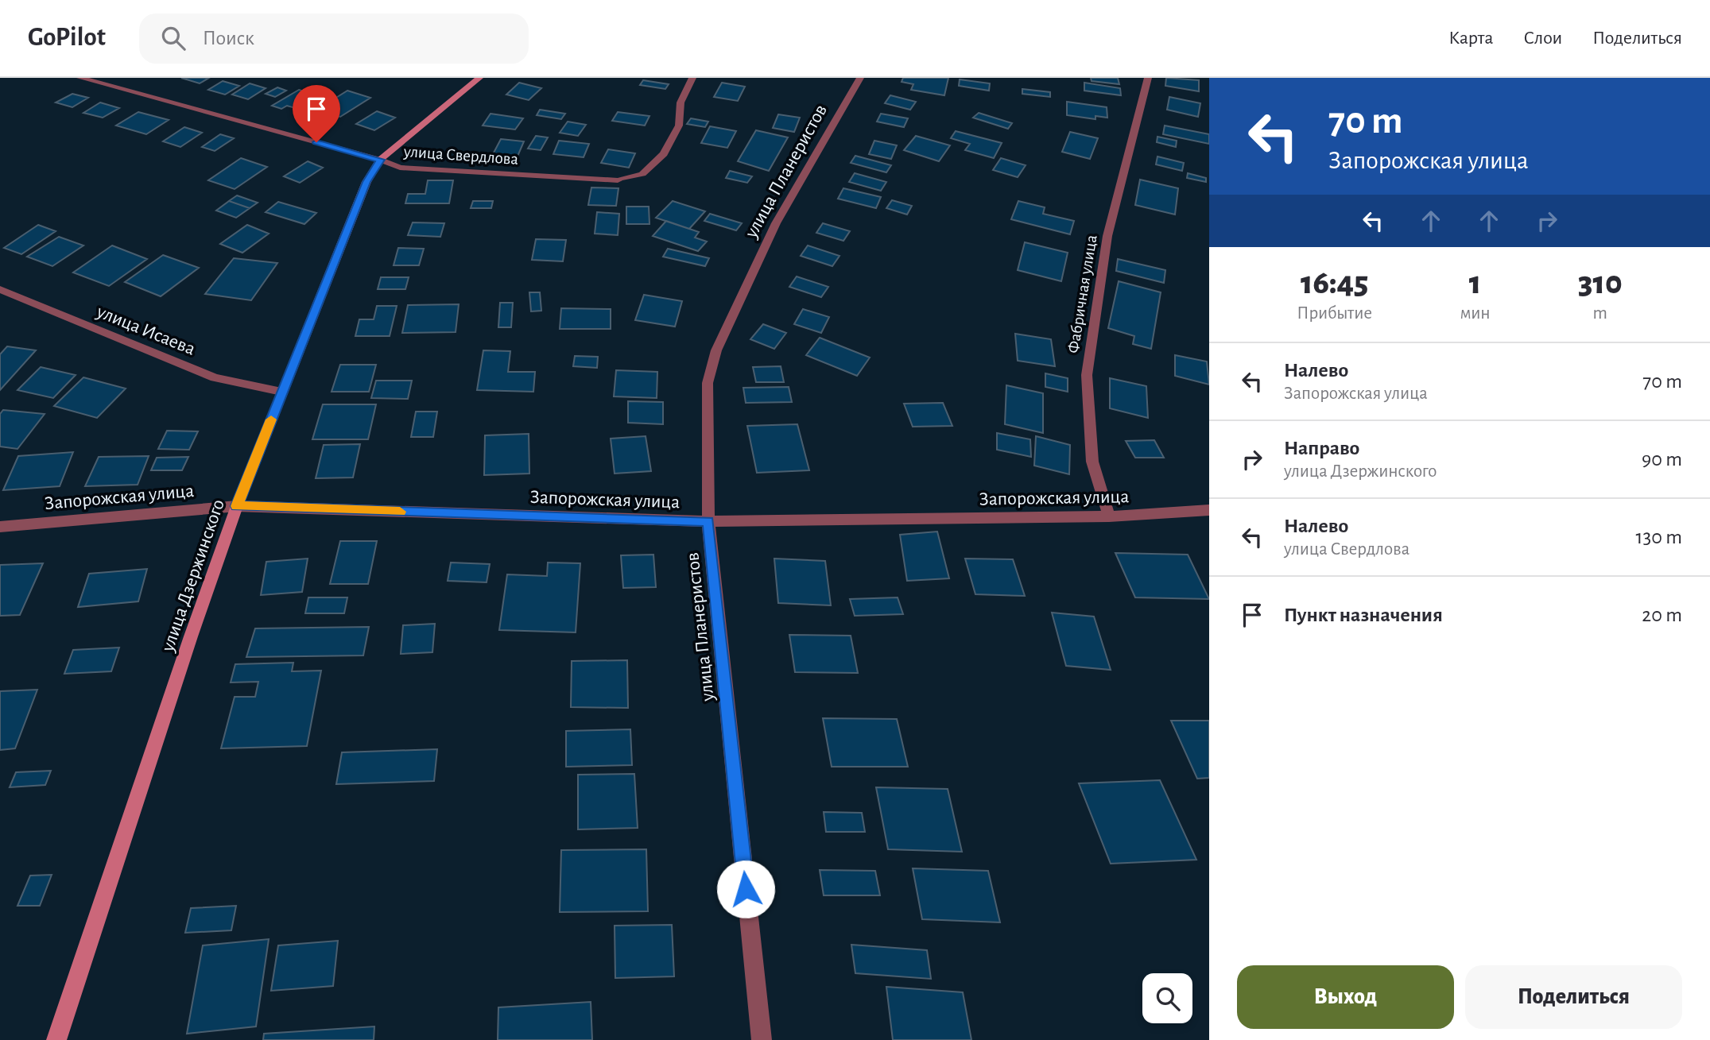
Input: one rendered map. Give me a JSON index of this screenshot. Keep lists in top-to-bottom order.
{
  "streets": {
    "street": [
      "улица Свердлова",
      "улица Планеристов",
      "Фабричная улица",
      "улица Исаева",
      "Запорожская улица",
      "улица Дзержинского"
    ]
  },
  "crossings": [
    ["улица Свердлова", "улица Дзержинского"],
    ["улица Планеристов", "Запорожская улица"],
    ["Фабричная улица", "Запорожская улица"],
    ["улица Исаева", "улица Дзержинского"],
    ["Запорожская улица", "улица Дзержинского"]
  ],
  "page": {
    "header": "GoPilot",
    "search": "Поиск",
    "nav": ["Карта", "Слои", "Поделиться"],
    "turn": ["70 m", "Запорожская улица"],
    "eta": [
      "16:45",
      "Прибытие",
      "1",
      "мин",
      "310",
      "m"
    ],
    "list": [
      {
        "name": "Налево",
        "note": "Запорожская улица",
        "value": "70 m"
      },
      {
        "name": "Направо",
        "note": "улица Дзержинского",
        "value": "90 m"
      },
      {
        "name": "Налево",
        "note": "улица Свердлова",
        "value": "130 m"
      },
      {
        "name": "Пункт назначения",
        "value": "20 m"
      }
    ],
    "buttons": ["Выход", "Поделиться"]
  }
}
